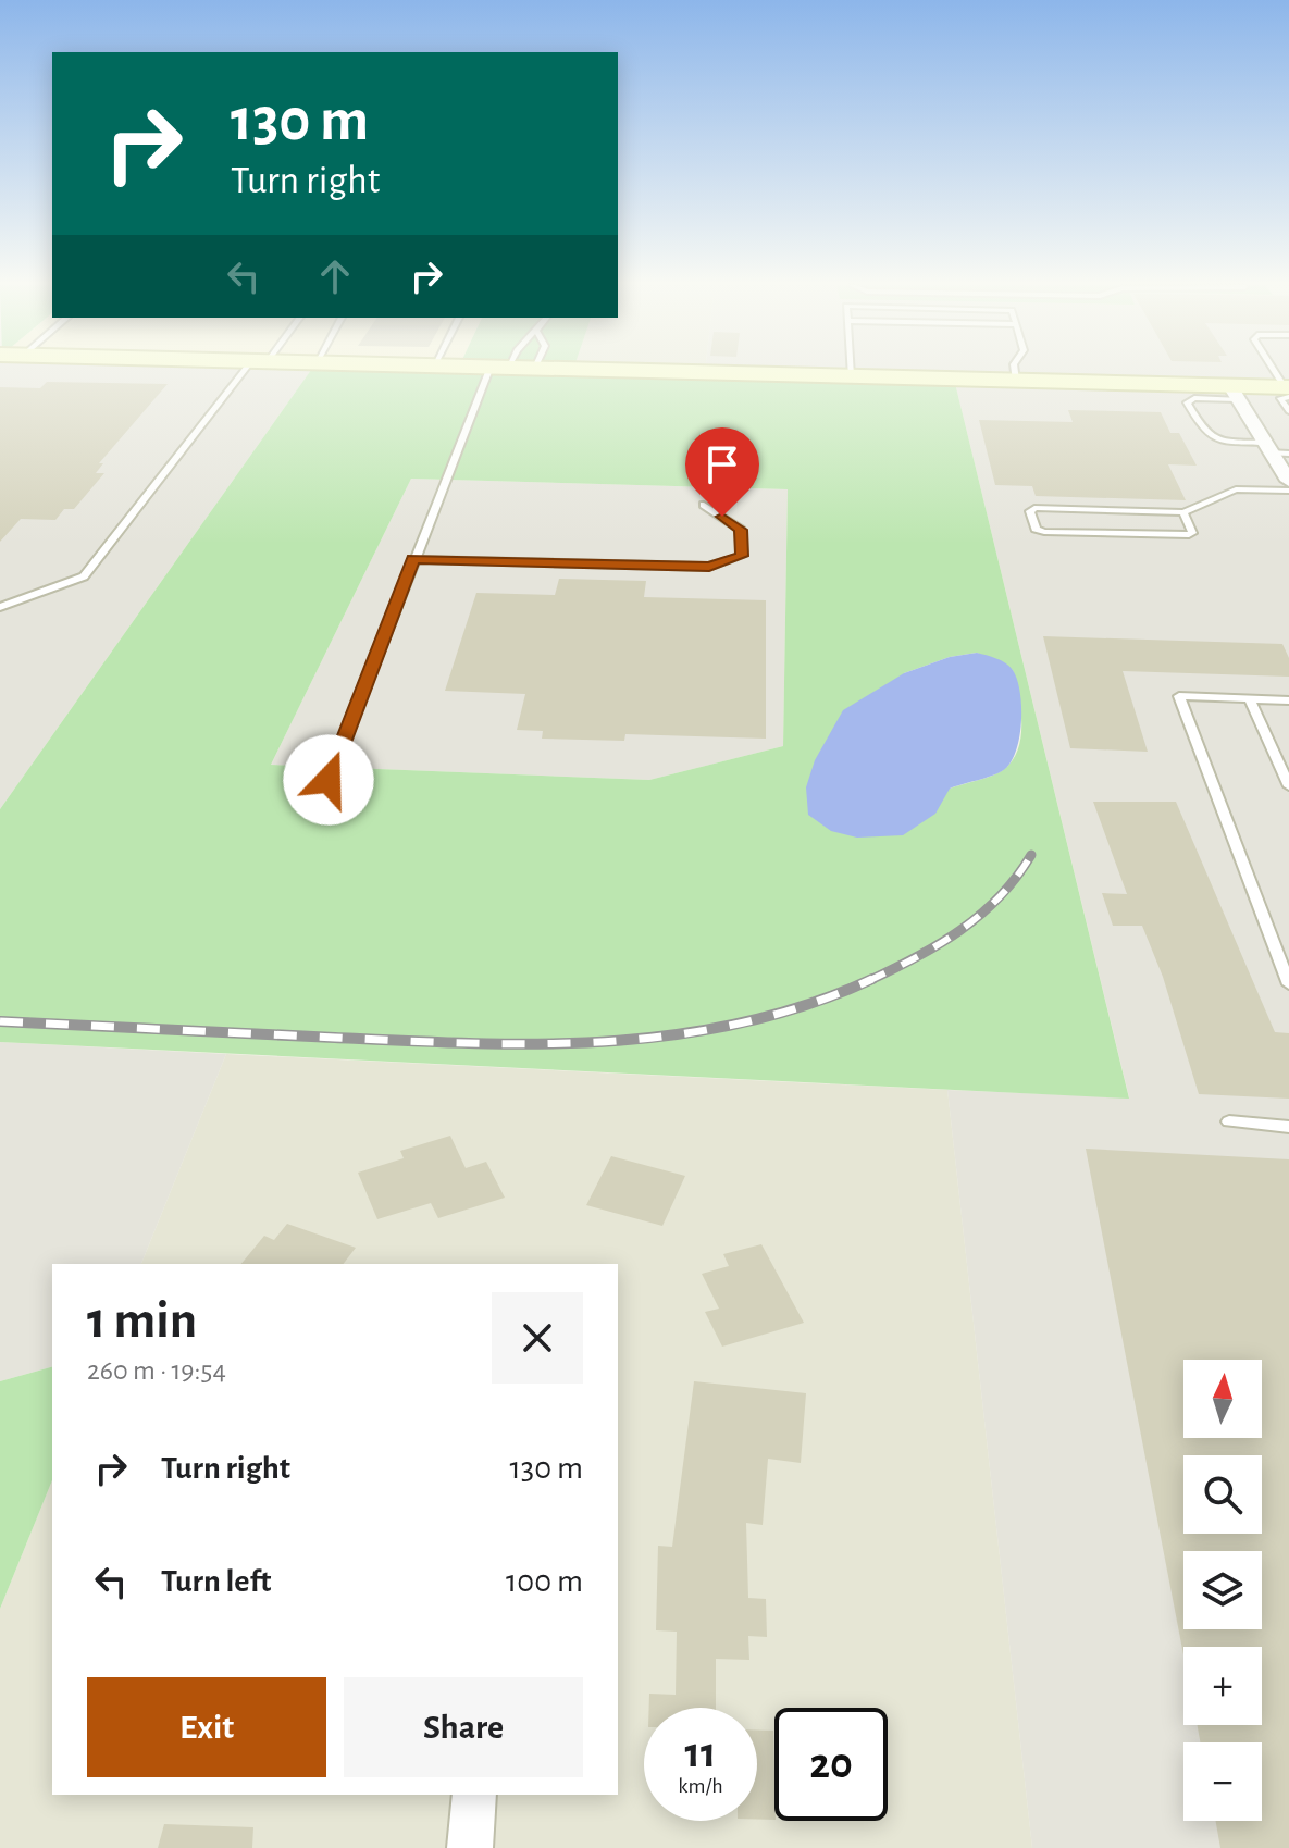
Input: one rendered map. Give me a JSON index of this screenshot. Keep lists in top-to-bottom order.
{
  "north": "top",
  "page": {
    "turn": ["130 m", "Turn right"],
    "heading": ["1 min", "260 m · 19:54"],
    "map_buttons": ["+", "−"],
    "list": [
      {
        "name": "Turn right",
        "value": "130 m"
      },
      {
        "name": "Turn left",
        "value": "100 m"
      }
    ],
    "buttons": ["Exit", "Share"],
    "speed": "11 km/h",
    "limit": "20"
  }
}
